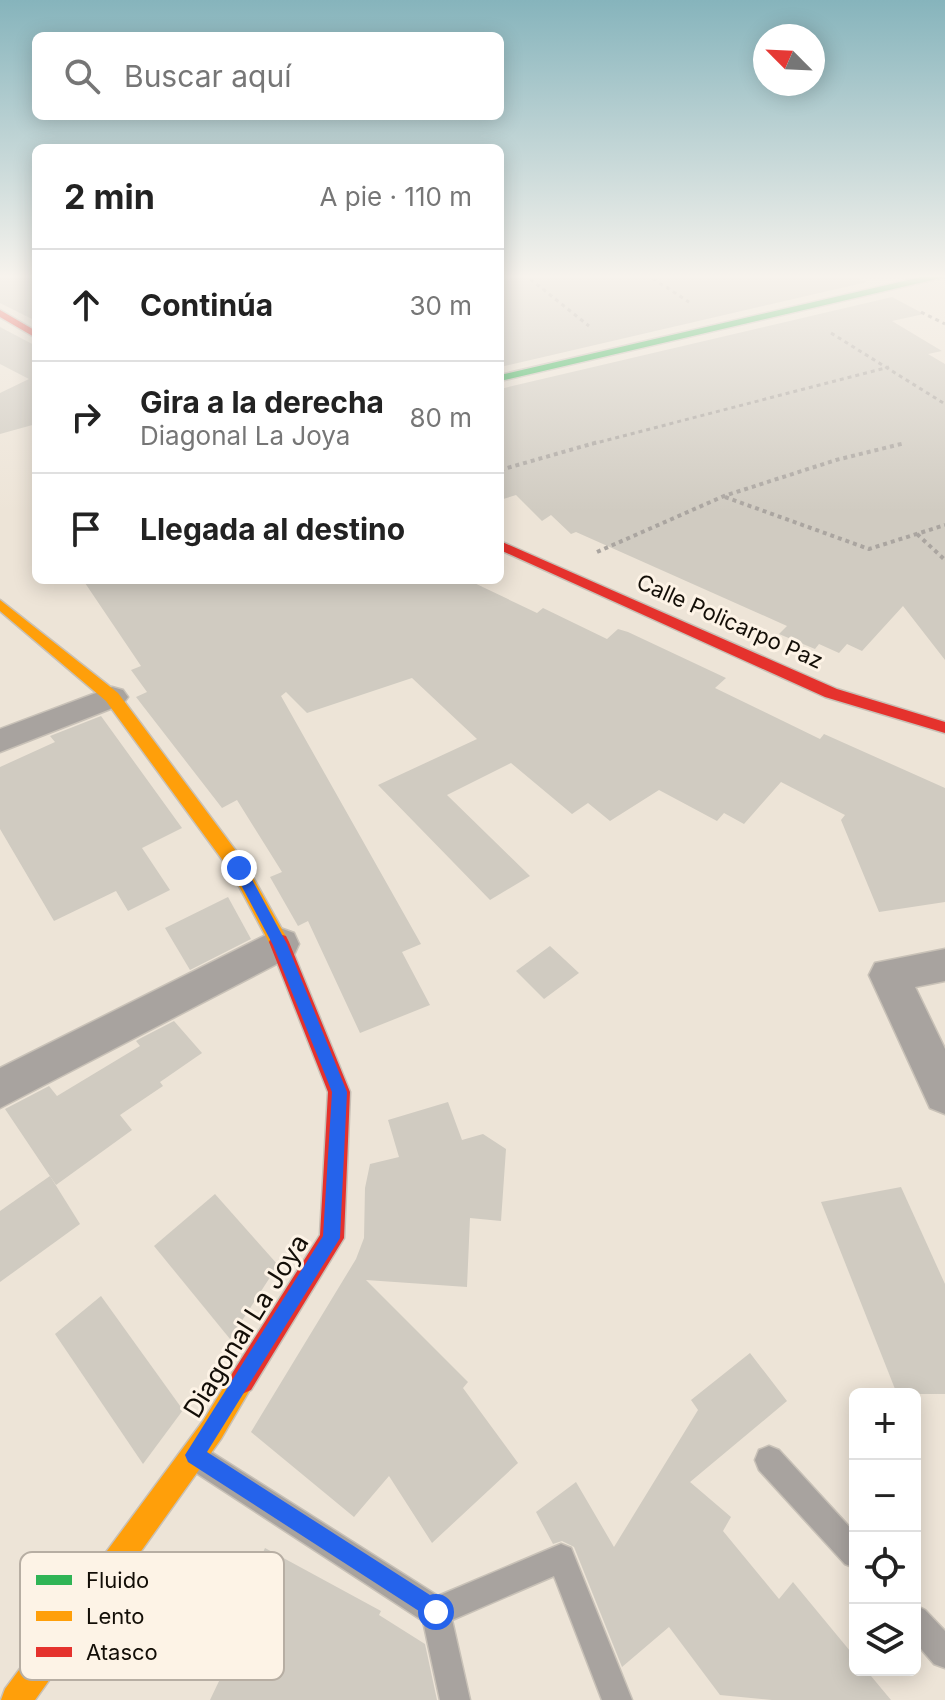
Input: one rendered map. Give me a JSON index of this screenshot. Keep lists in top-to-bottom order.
{
  "streets": {
    "street": ["Calle Policarpo Paz", "Diagonal La Joya"]
  },
  "legend": ["Fluido", "Lento", "Atasco"],
  "north": "top left",
  "page": {
    "search": "Buscar aquí",
    "heading": ["2 min", "A pie · 110 m"],
    "list": [
      ["Continúa", "30 m"],
      ["Gira a la derecha", "Diagonal La Joya", "80 m"],
      "Llegada al destino"
    ],
    "map_buttons": ["+", "−"]
  }
}
